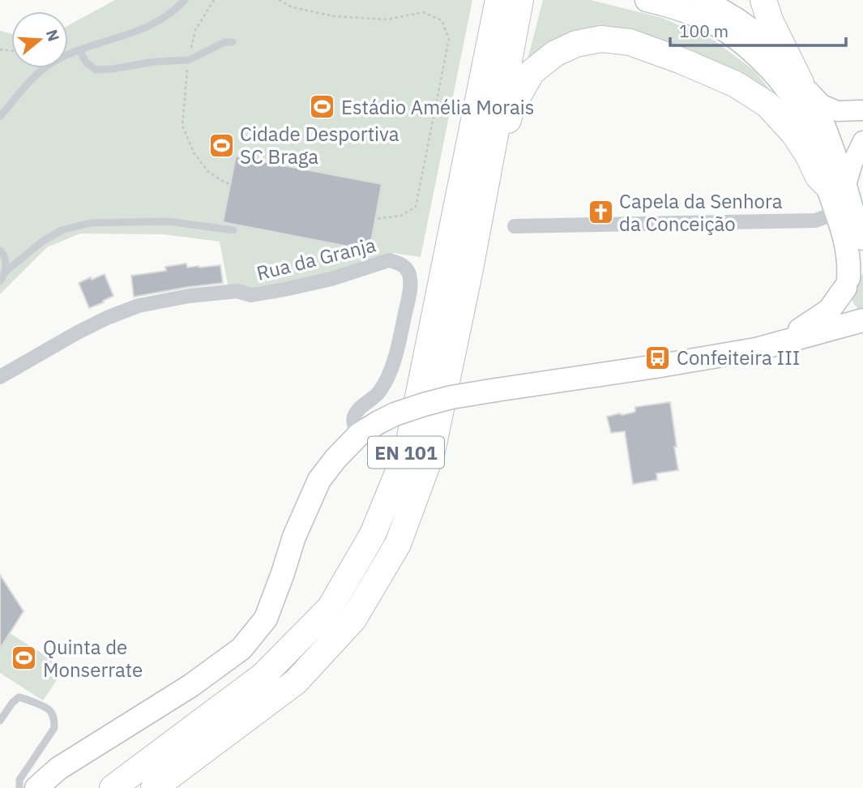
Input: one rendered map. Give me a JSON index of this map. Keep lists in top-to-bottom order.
{
  "streets": {
    "highway": ["EN 101"],
    "street": ["Rua da Granja"]
  },
  "crossings": [
    ["Rua da Granja", "EN 101"]
  ],
  "places": {
    "sports": ["Estádio Amélia Morais", "Cidade Desportiva SC Braga", "Quinta de Monserrate"],
    "church": ["Capela da Senhora da Conceição"],
    "bus stop": ["Confeiteira III"]
  },
  "scale_bar": "100 m",
  "north": "right"
}
